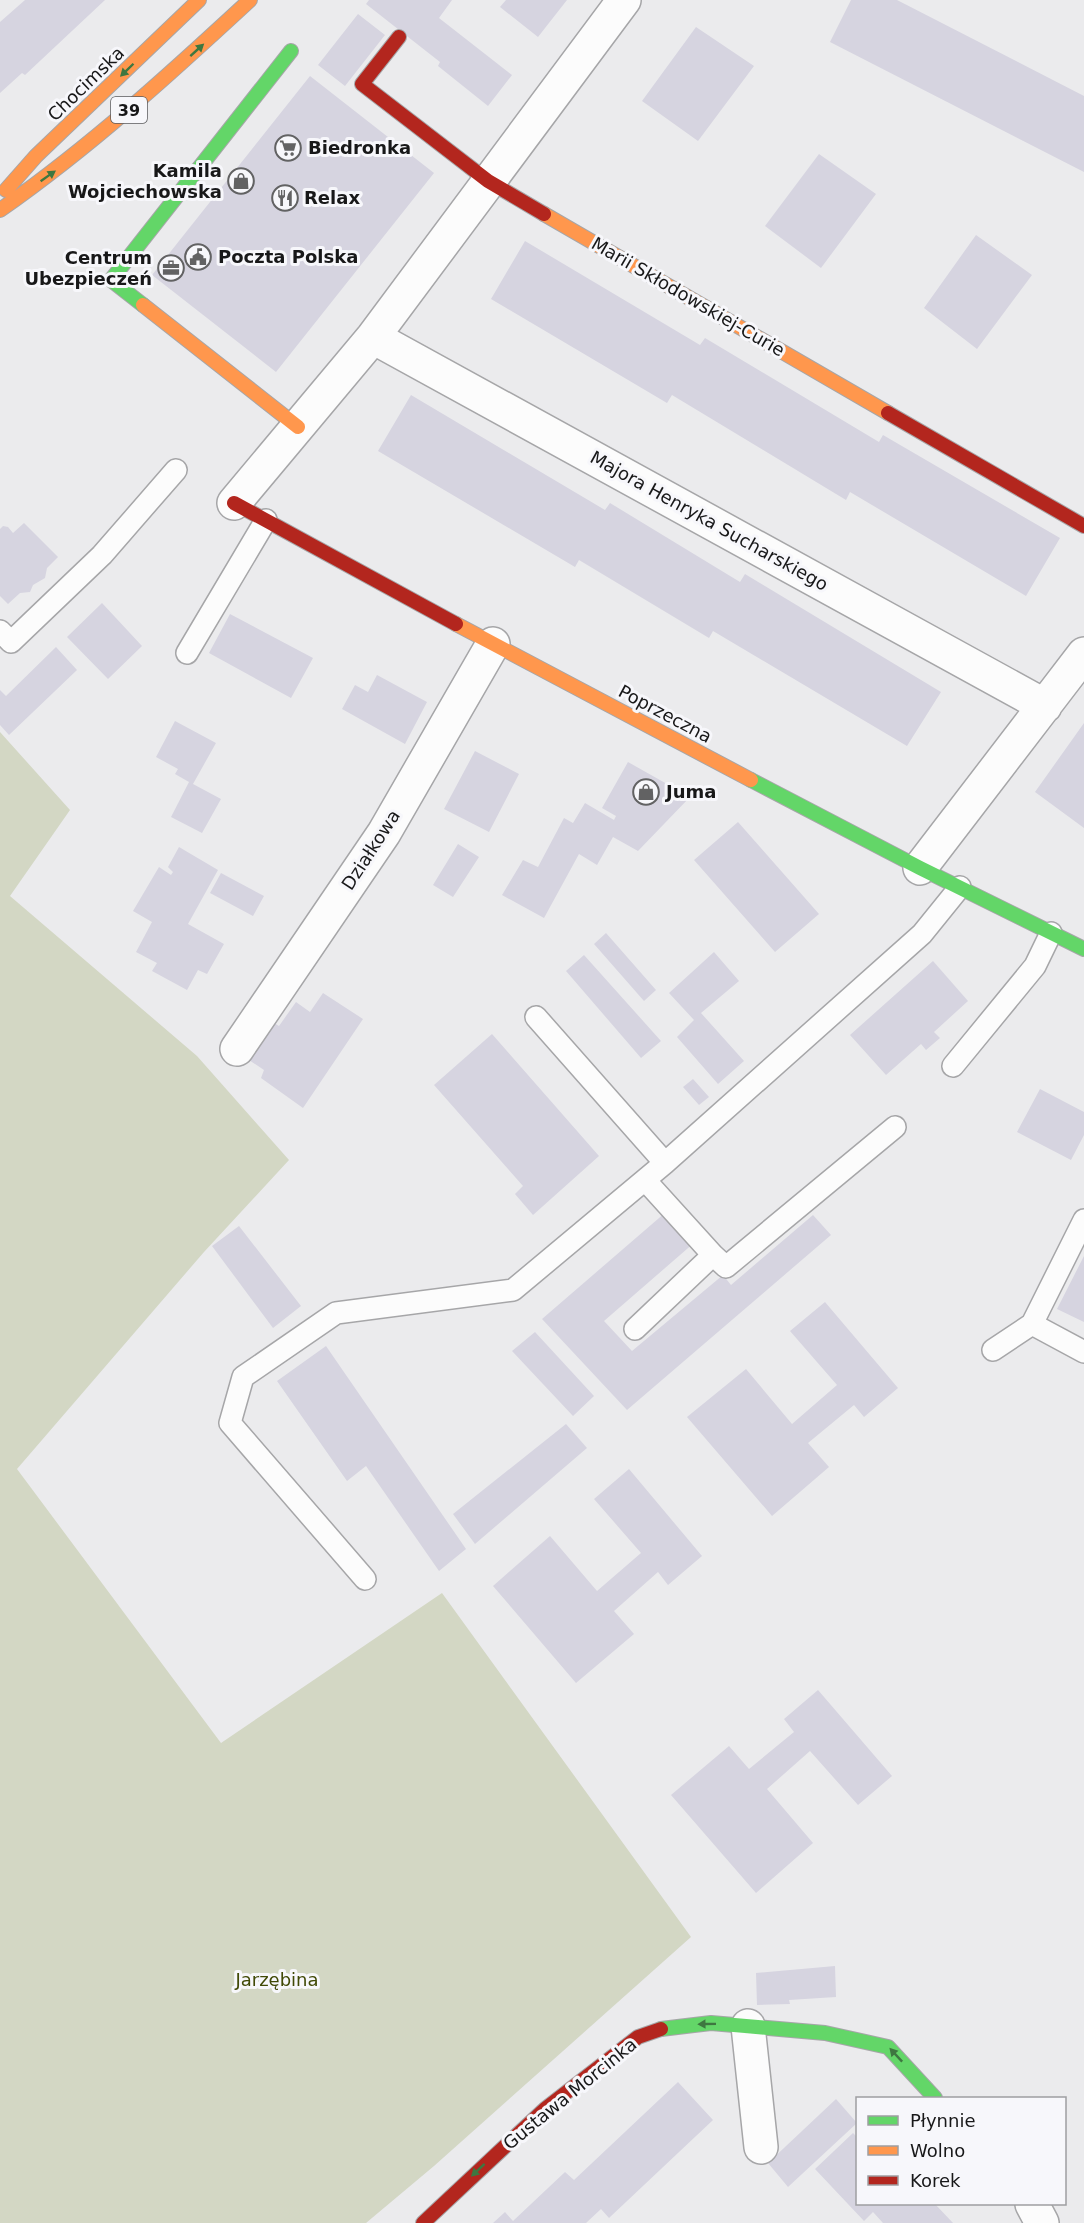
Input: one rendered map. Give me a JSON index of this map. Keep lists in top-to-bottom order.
{
  "streets": {
    "street": [
      "Chocimska",
      "39",
      "Marii Skłodowskiej-Curie",
      "Majora Henryka Sucharskiego",
      "Poprzeczna",
      "Działkowa",
      "Gustawa Morcinka"
    ]
  },
  "crossings": [
    ["Poprzeczna", "Działkowa"]
  ],
  "one_way": ["Gustawa Morcinka"],
  "parks": ["Jarzębina"],
  "places": {
    "supermarket": ["Biedronka"],
    "shop": ["Kamila Wojciechowska", "Juma"],
    "restaurant": ["Relax"],
    "public building": ["Poczta Polska"],
    "office": ["Centrum Ubezpieczeń"]
  },
  "legend": ["Płynnie", "Wolno", "Korek"]
}
